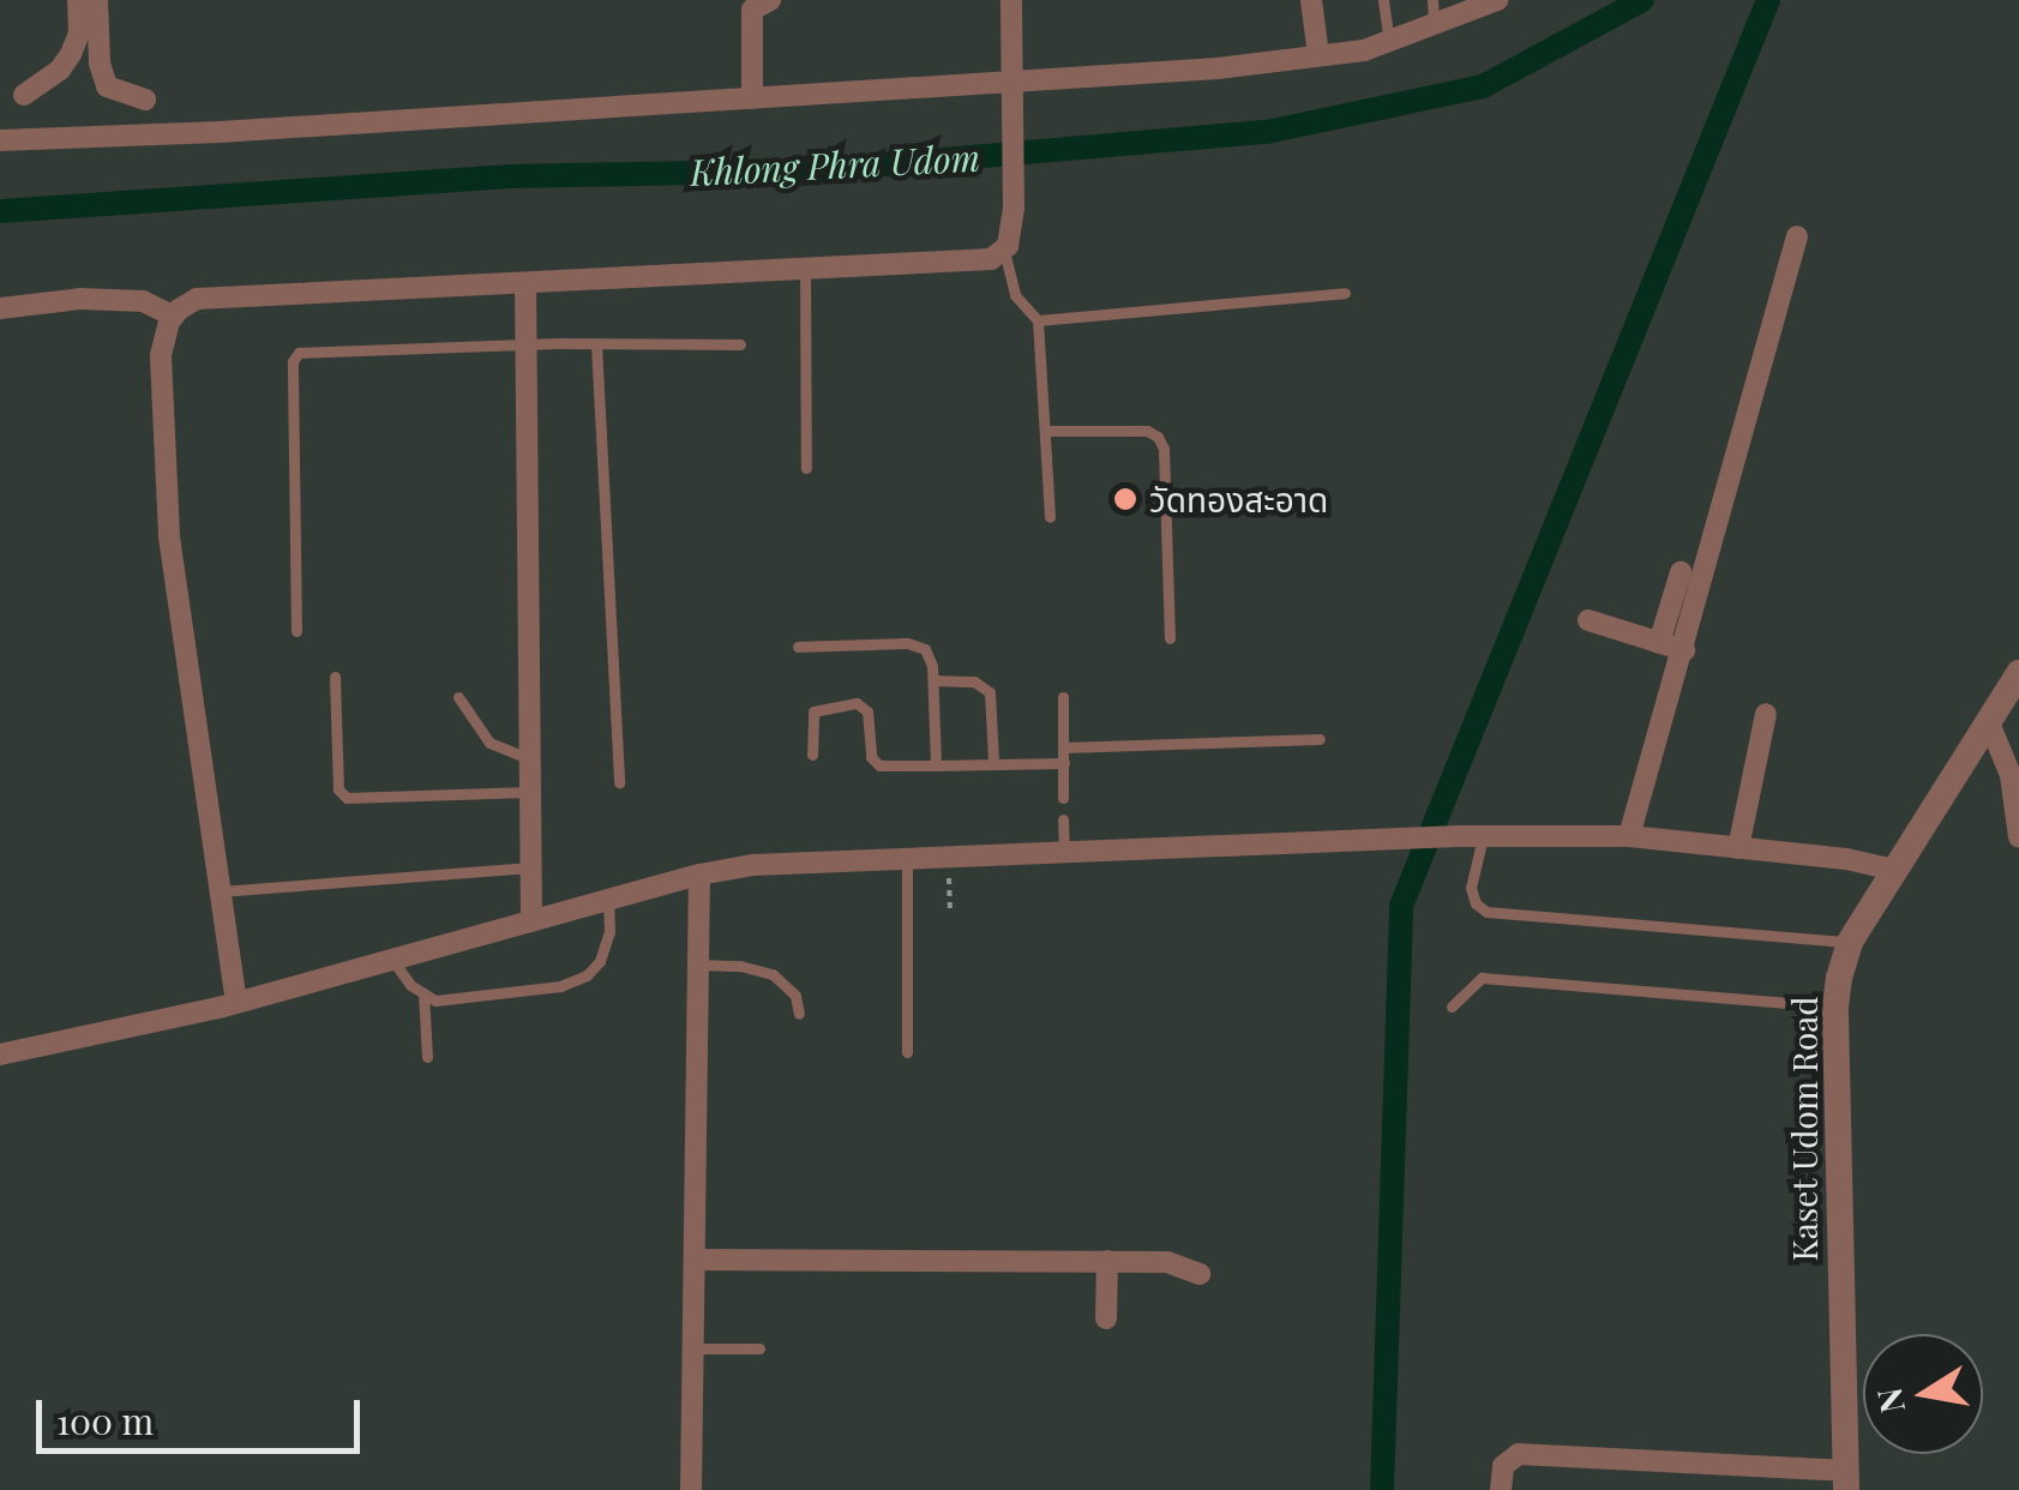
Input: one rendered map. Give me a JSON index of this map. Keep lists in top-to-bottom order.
{
  "streets": {
    "street": ["Kaset Udom Road"]
  },
  "water": ["Khlong Phra Udom"],
  "places": ["วัดทองสะอาด"],
  "scale_bar": "100 m",
  "north": "left"
}
